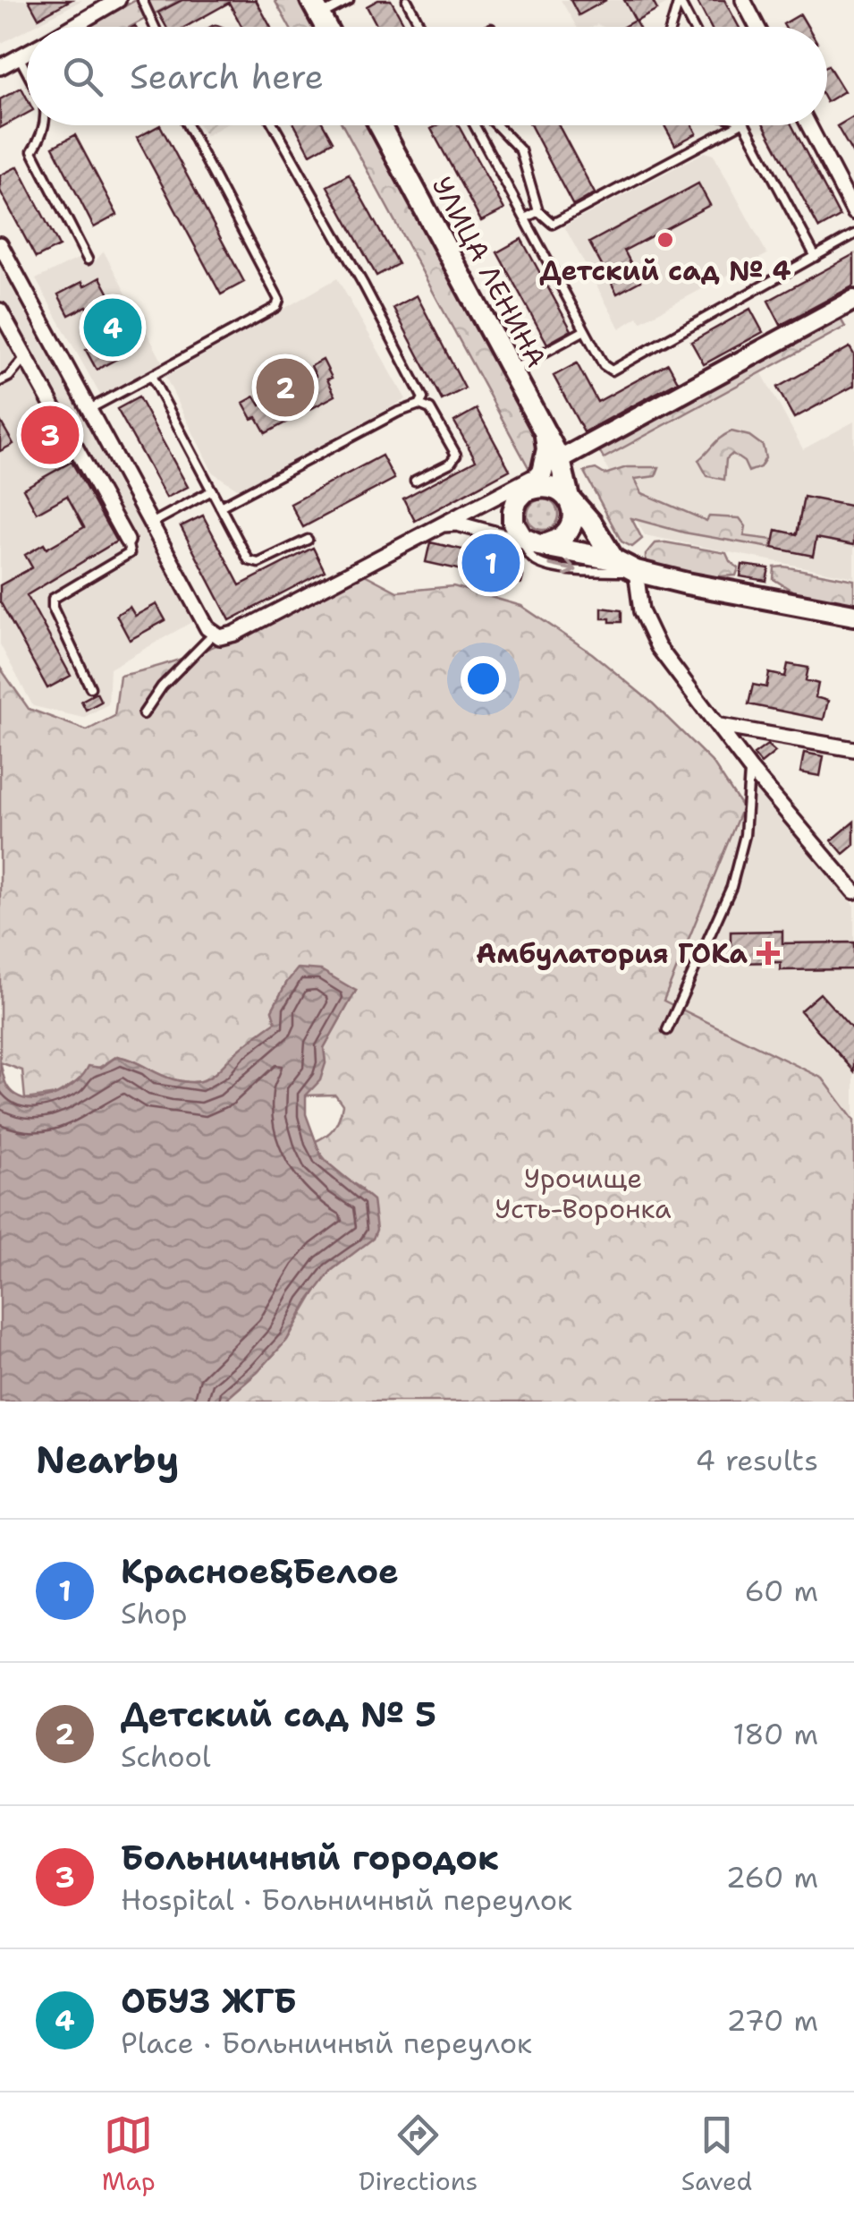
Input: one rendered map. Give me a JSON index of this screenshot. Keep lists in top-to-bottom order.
{
  "streets": {
    "main road": ["УЛИЦА ЛЕНИНА"]
  },
  "parks": ["Урочище Усть-Воронка"],
  "places": {
    "other": ["Детский сад № 4"],
    "health": ["Амбулатория ГОКа"]
  },
  "page": {
    "search": "Search here",
    "pins": [
      "4",
      "2",
      "3",
      "1"
    ],
    "heading": ["Nearby", "4 results"],
    "list": [
      {
        "mark": "1",
        "name": "Красное&Белое",
        "note": "Shop",
        "value": "60 m"
      },
      {
        "mark": "2",
        "name": "Детский сад № 5",
        "note": "School",
        "value": "180 m"
      },
      {
        "mark": "3",
        "name": "Больничный городок",
        "note": "Hospital · Больничный переулок",
        "value": "260 m"
      },
      {
        "mark": "4",
        "name": "ОБУЗ ЖГБ",
        "note": "Place · Больничный переулок",
        "value": "270 m"
      }
    ],
    "nav": ["Map", "Directions", "Saved"]
  }
}
